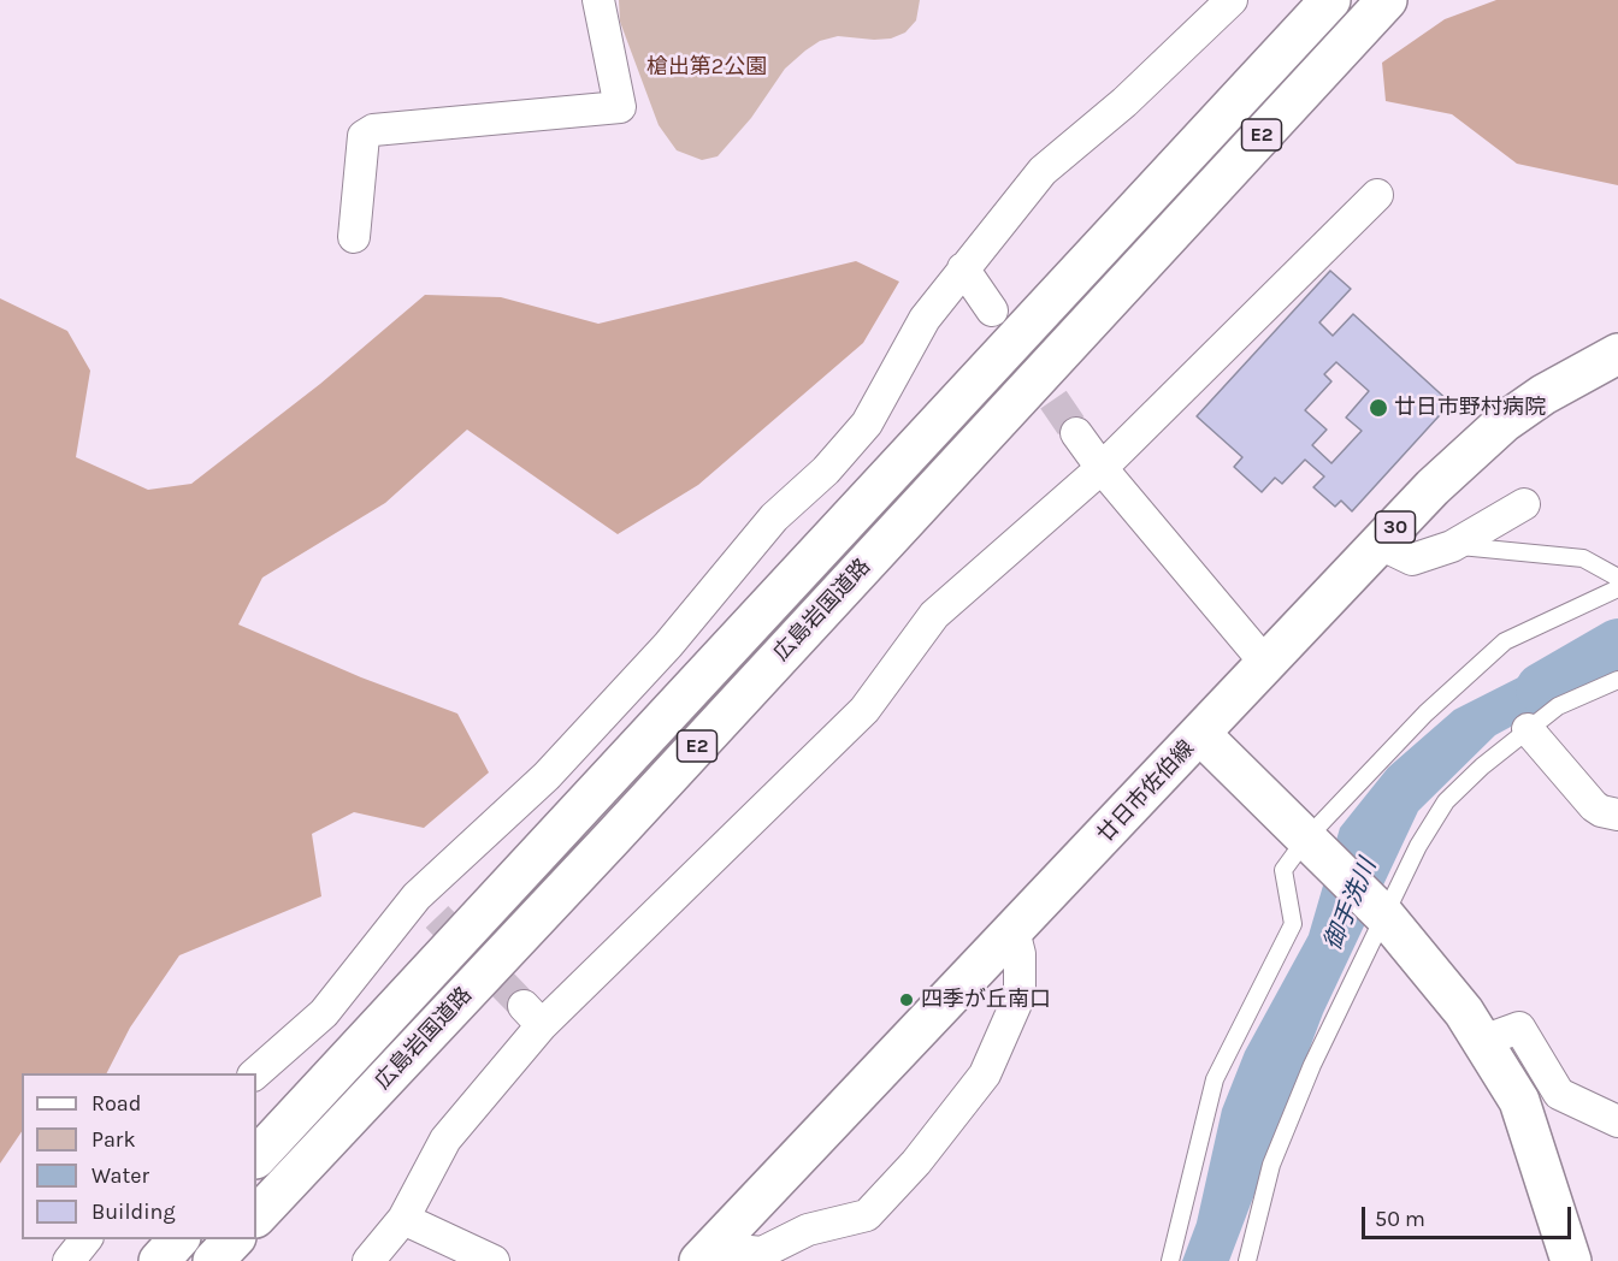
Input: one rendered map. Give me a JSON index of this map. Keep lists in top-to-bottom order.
{
  "streets": {
    "main road": [
      "E2",
      "30",
      "広島岩国道路",
      "廿日市佐伯線"
    ]
  },
  "water": ["御手洗川"],
  "parks": ["槍出第2公園"],
  "places": ["廿日市野村病院", "四季が丘南口"],
  "legend": [
    "Road",
    "Park",
    "Water",
    "Building"
  ],
  "scale_bar": "50 m"
}
